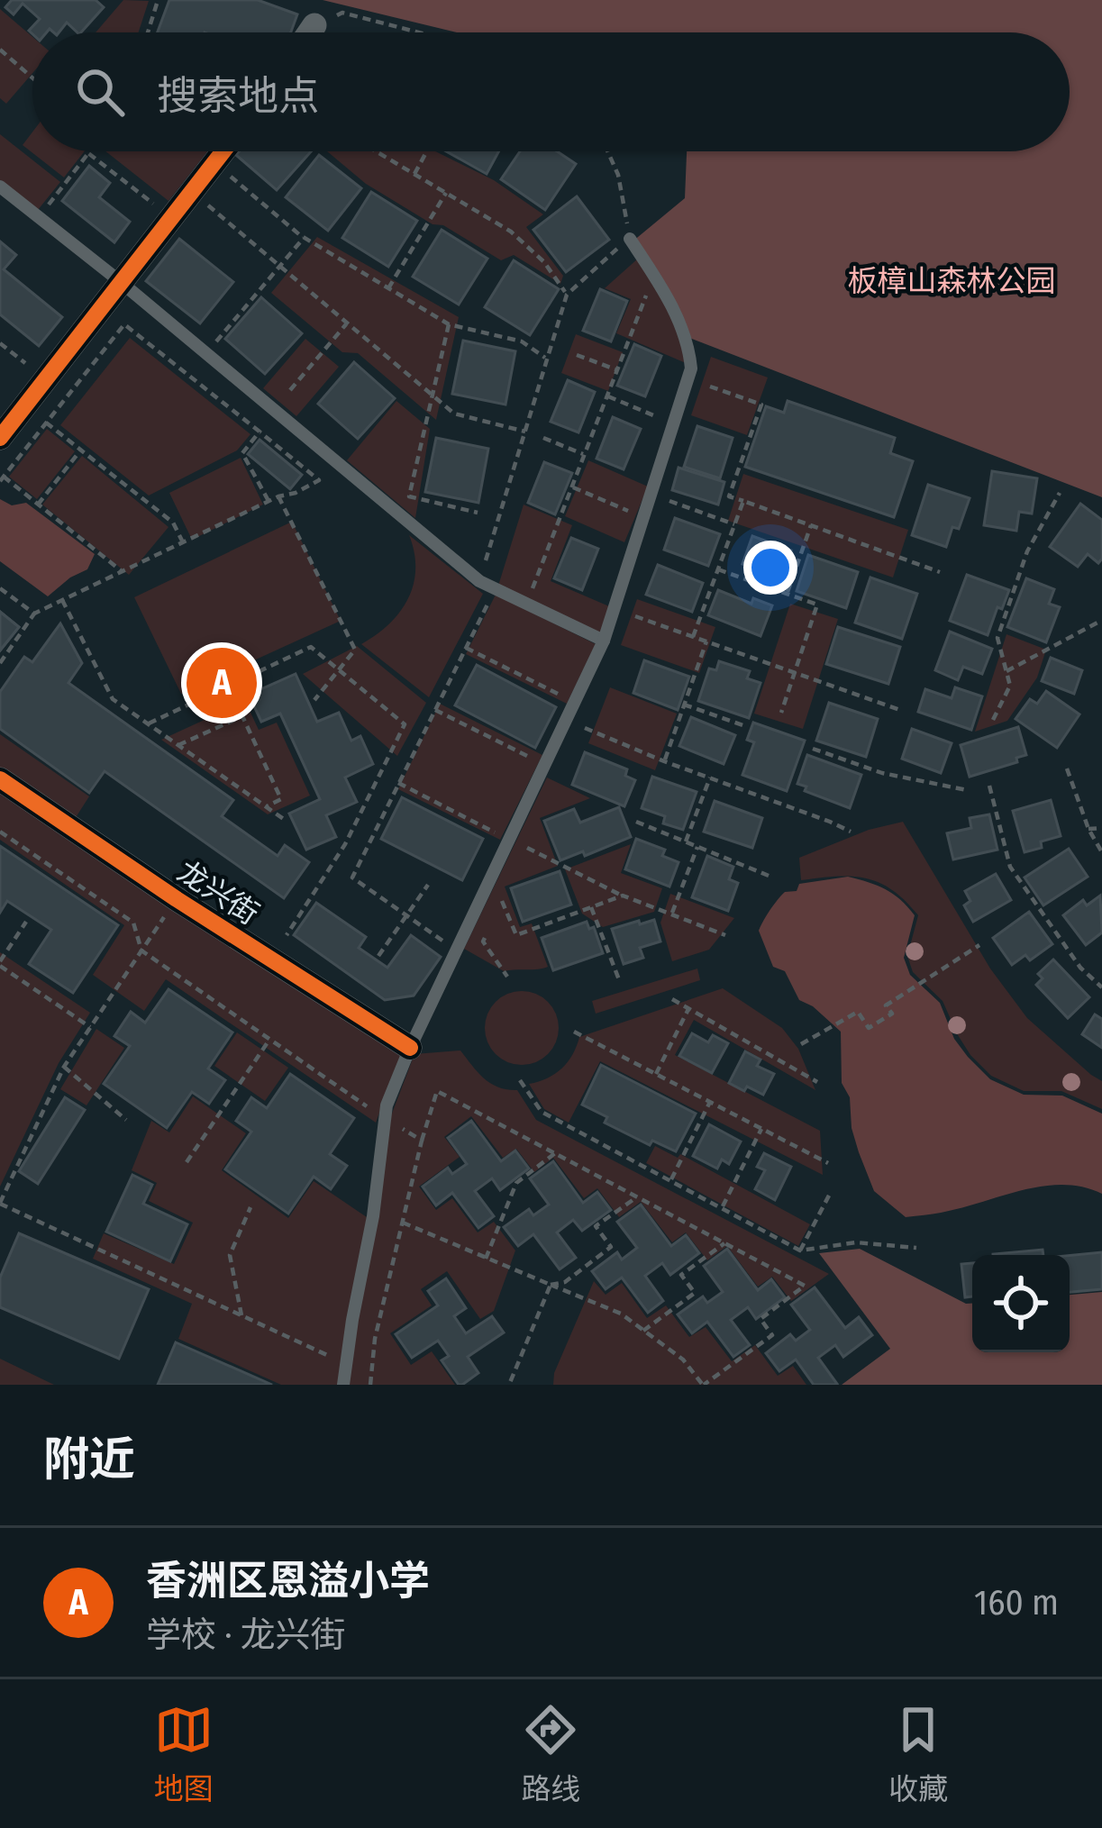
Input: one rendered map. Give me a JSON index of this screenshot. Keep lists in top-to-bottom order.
{
  "streets": {
    "street": ["龙兴街"]
  },
  "parks": ["板樟山森林公园"],
  "page": {
    "search": "搜索地点",
    "pins": "A",
    "heading": "附近",
    "list": [
      {
        "mark": "A",
        "name": "香洲区恩溢小学",
        "note": "学校 · 龙兴街",
        "value": "160 m"
      }
    ],
    "nav": ["地图", "路线", "收藏"]
  }
}
